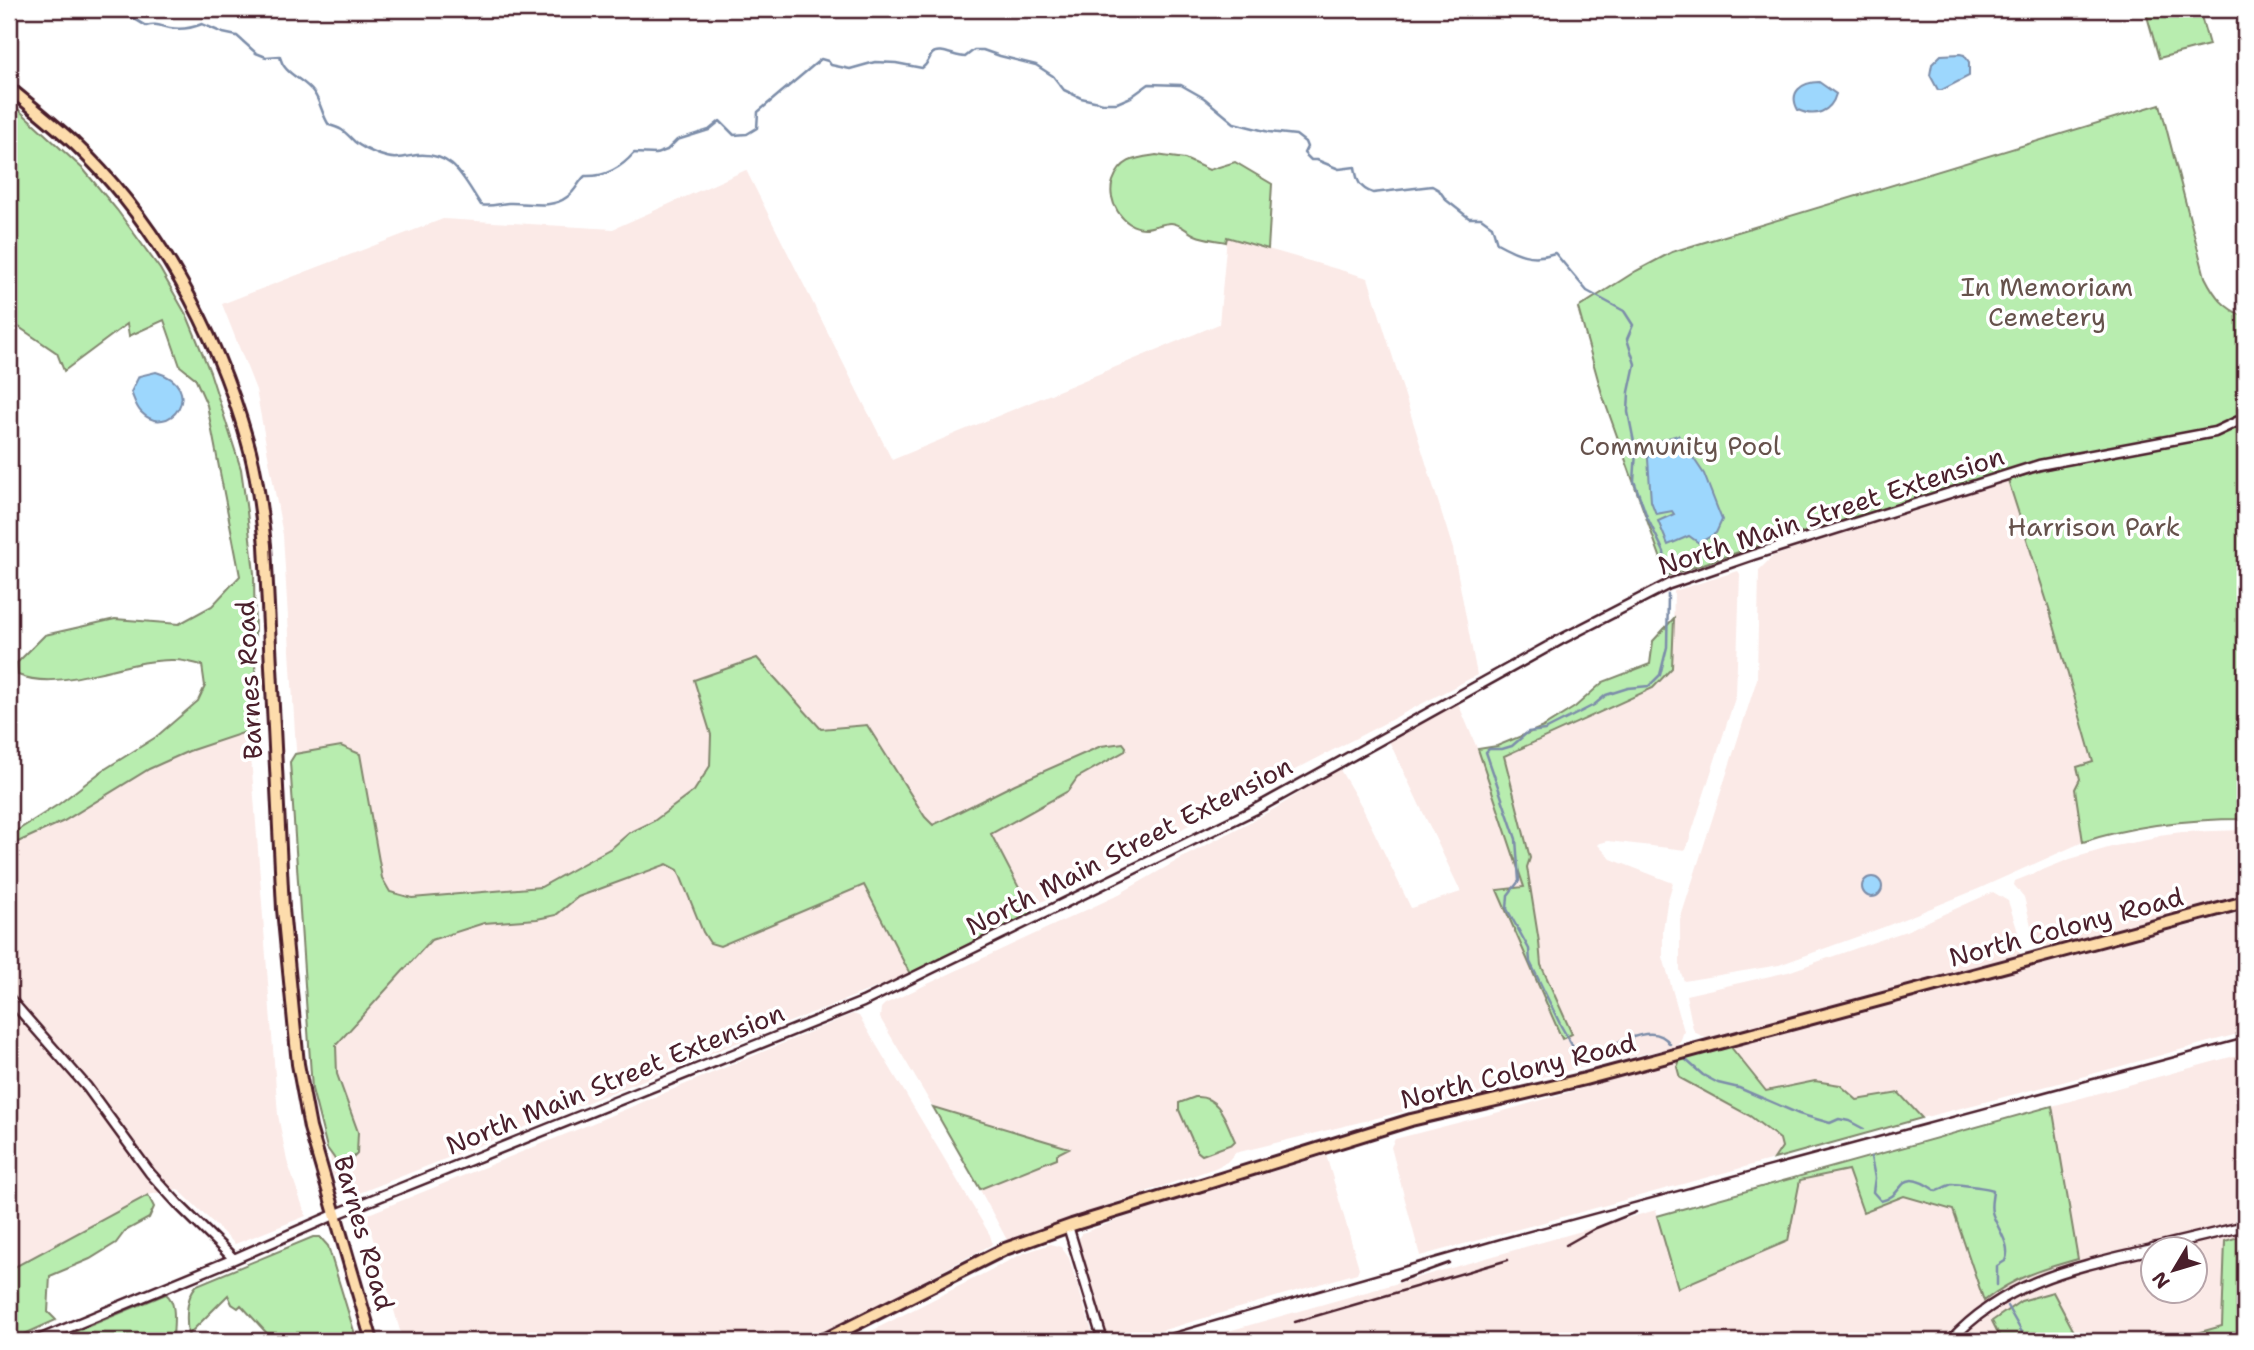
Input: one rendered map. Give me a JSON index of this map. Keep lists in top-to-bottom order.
{
  "streets": {
    "main road": ["Barnes Road", "North Colony Road"],
    "street": ["North Main Street Extension"]
  },
  "crossings": [
    ["North Main Street Extension", "Barnes Road"]
  ],
  "parks": ["In Memoriam Cemetery", "Community Pool", "Harrison Park"],
  "north": "bottom left"
}
